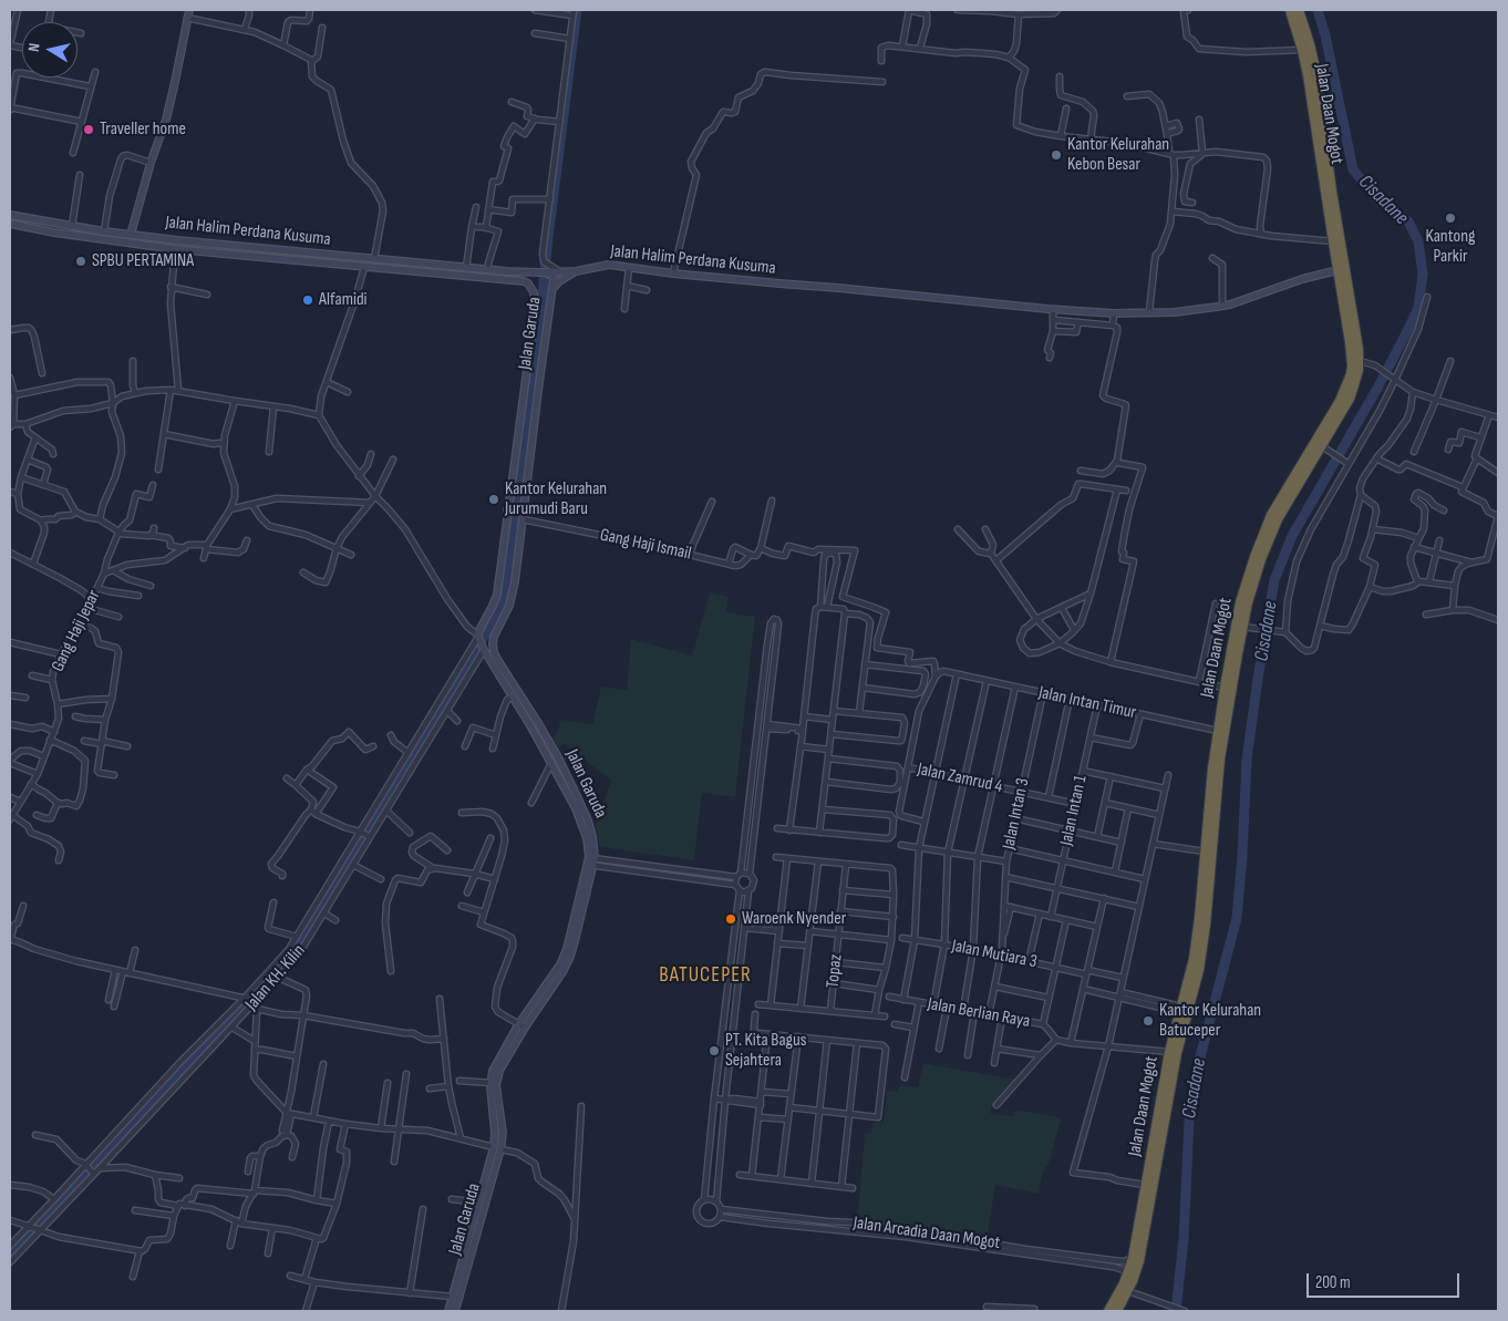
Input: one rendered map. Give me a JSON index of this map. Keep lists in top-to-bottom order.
{
  "streets": {
    "highway": ["Jalan Daan Mogot"],
    "main road": ["Jalan Halim Perdana Kusuma", "Jalan Garuda"],
    "street": [
      "Gang Haji Ismail",
      "Gang Haji Jepar",
      "Jalan Intan Timur",
      "Jalan Zamrud 4",
      "Jalan Intan 1",
      "Jalan Intan 3",
      "Jalan Mutiara 3",
      "Topaz",
      "Jalan KH. Kilin",
      "Jalan Berlian Raya",
      "Jalan Arcadia Daan Mogot"
    ]
  },
  "crossings": [
    ["Jalan Daan Mogot", "Jalan Halim Perdana Kusuma"],
    ["Jalan Daan Mogot", "Jalan Intan Timur"],
    ["Jalan Daan Mogot", "Jalan Arcadia Daan Mogot"],
    ["Jalan Halim Perdana Kusuma", "Jalan Garuda"],
    ["Jalan Garuda", "Gang Haji Ismail"],
    ["Jalan Garuda", "Jalan KH. Kilin"],
    ["Jalan Intan Timur", "Jalan Intan 1"],
    ["Jalan Intan Timur", "Jalan Intan 3"],
    ["Jalan Zamrud 4", "Jalan Intan 1"],
    ["Jalan Zamrud 4", "Jalan Intan 3"],
    ["Jalan Mutiara 3", "Jalan Berlian Raya"]
  ],
  "districts": ["BATUCEPER"],
  "water": ["Cisadane"],
  "places": [
    "Traveller home",
    "Kantor Kelurahan Kebon Besar",
    "Kantong Parkir",
    "SPBU PERTAMINA",
    "Alfamidi",
    "Kantor Kelurahan Jurumudi Baru",
    "Waroenk Nyender",
    "Kantor Kelurahan Batuceper",
    "PT. Kita Bagus Sejahtera"
  ],
  "scale_bar": "200 m",
  "north": "left"
}
